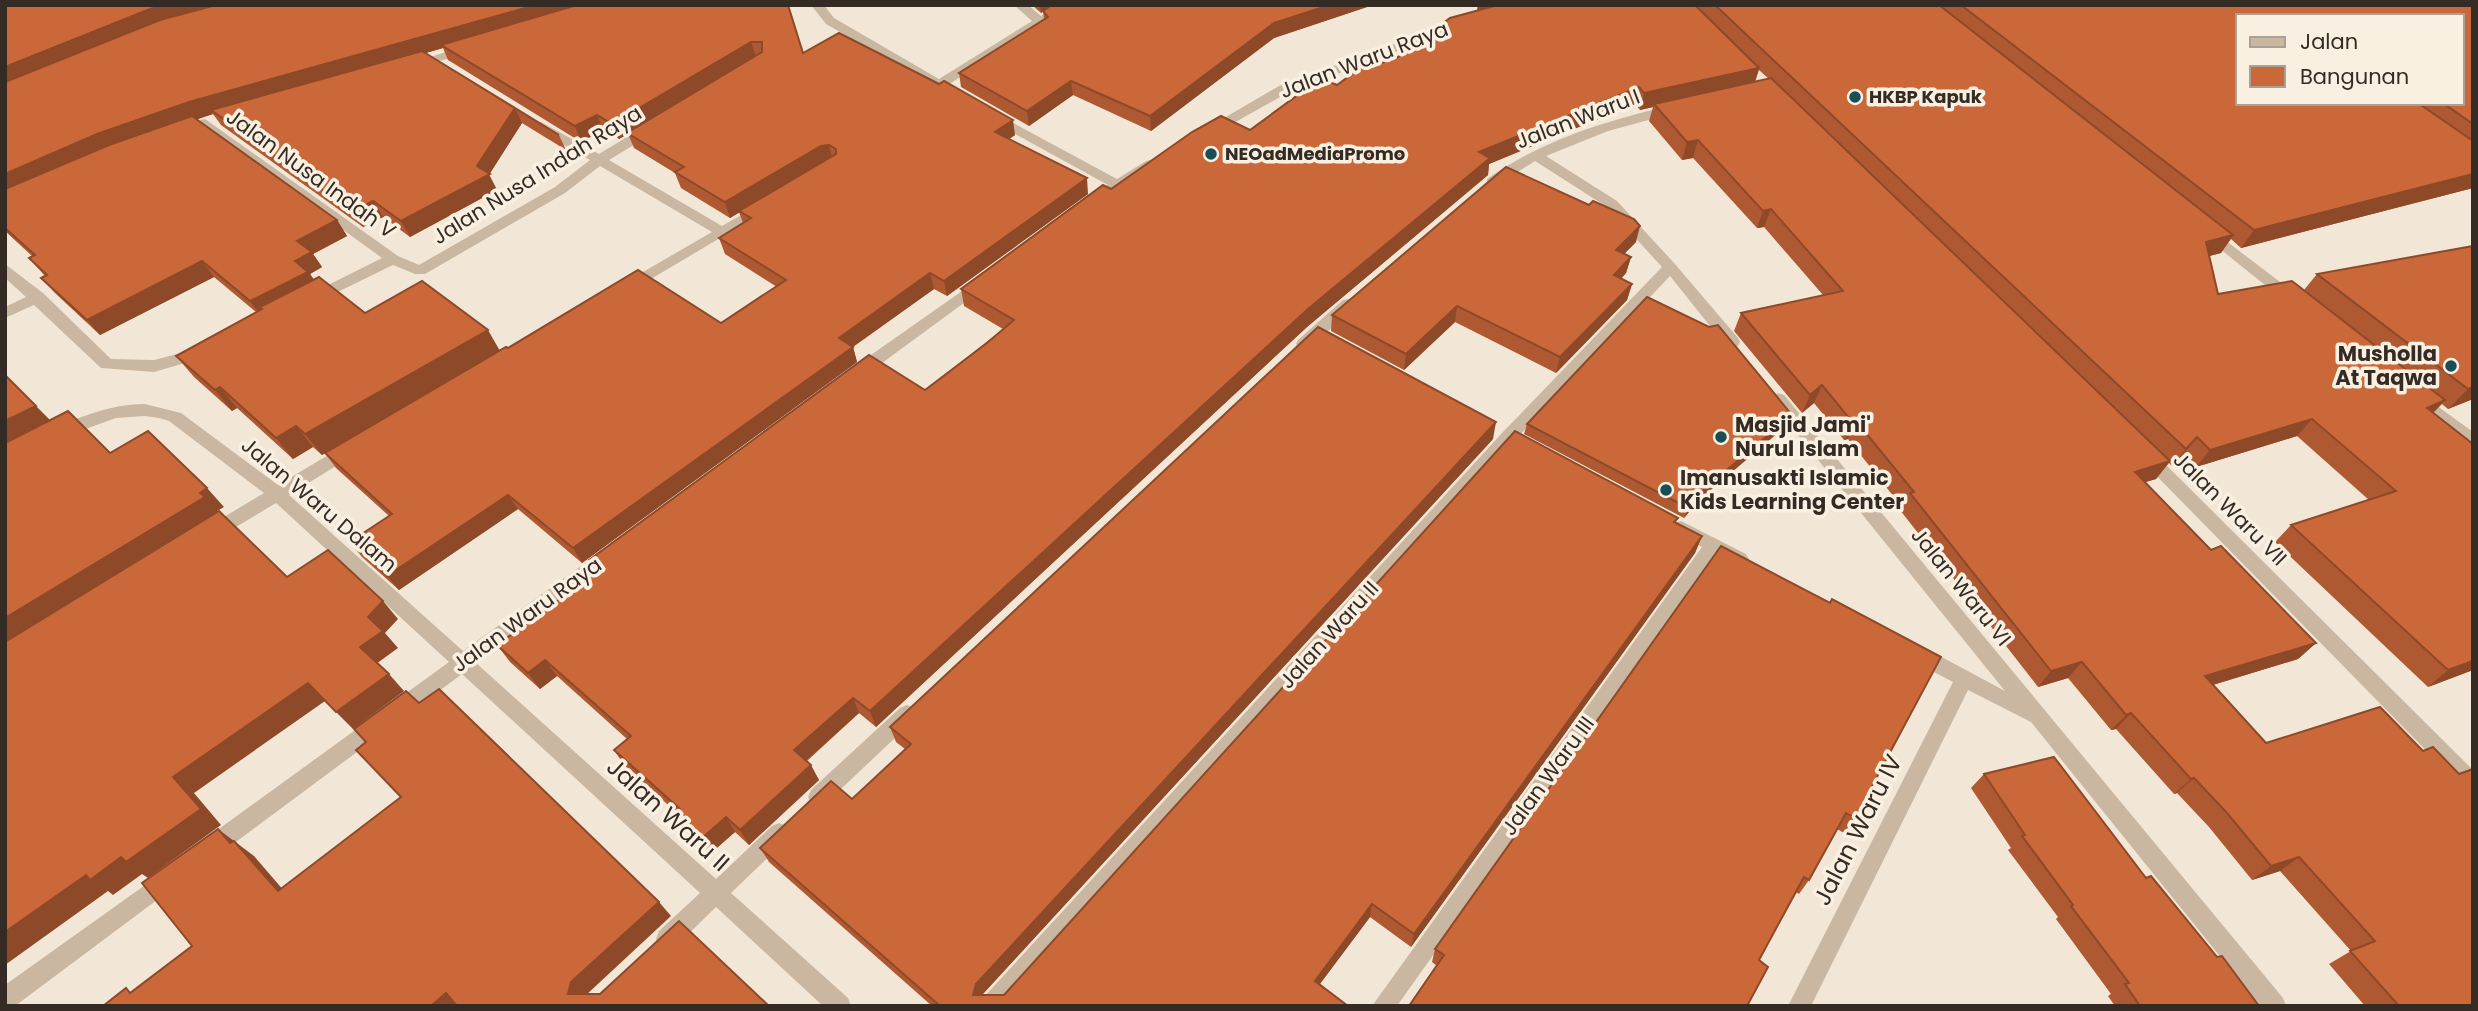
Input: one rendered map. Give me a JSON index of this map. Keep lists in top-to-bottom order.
{
  "streets": {
    "street": [
      "Jalan Waru Raya",
      "Jalan Waru I",
      "Jalan Nusa Indah V",
      "Jalan Nusa Indah Raya",
      "Jalan Waru Dalam",
      "Jalan Waru VII",
      "Jalan Waru VI",
      "Jalan Waru II",
      "Jalan Waru III",
      "Jalan Waru IV"
    ]
  },
  "crossings": [
    ["Jalan Waru Raya", "Jalan Waru Dalam"],
    ["Jalan Waru Raya", "Jalan Waru II"],
    ["Jalan Nusa Indah V", "Jalan Nusa Indah Raya"],
    ["Jalan Waru Dalam", "Jalan Waru II"]
  ],
  "places": [
    "HKBP Kapuk",
    "NEOadMediaPromo",
    "Musholla At Taqwa",
    "Masjid Jami' Nurul Islam",
    "Imanusakti Islamic Kids Learning Center"
  ],
  "legend": ["Jalan", "Bangunan"]
}
